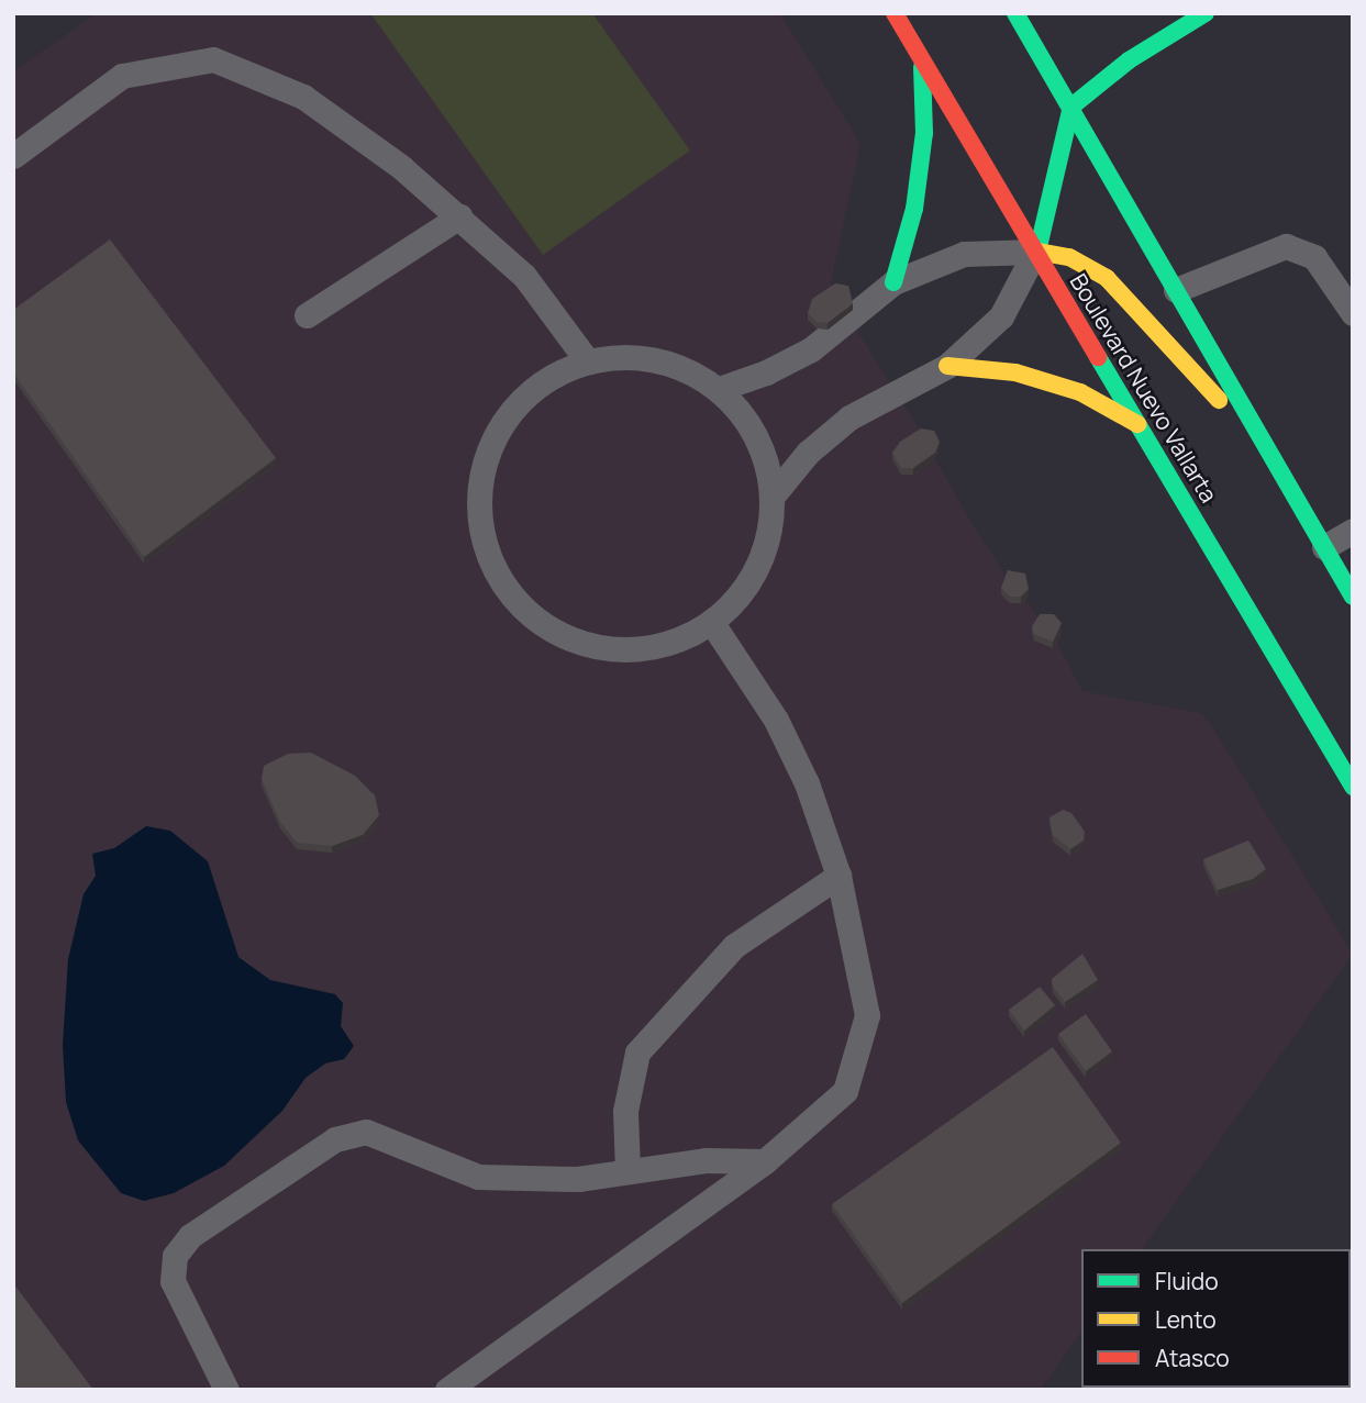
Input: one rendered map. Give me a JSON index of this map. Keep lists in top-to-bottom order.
{
  "streets": {
    "main road": ["Boulevard Nuevo Vallarta"]
  },
  "legend": ["Fluido", "Lento", "Atasco"]
}
